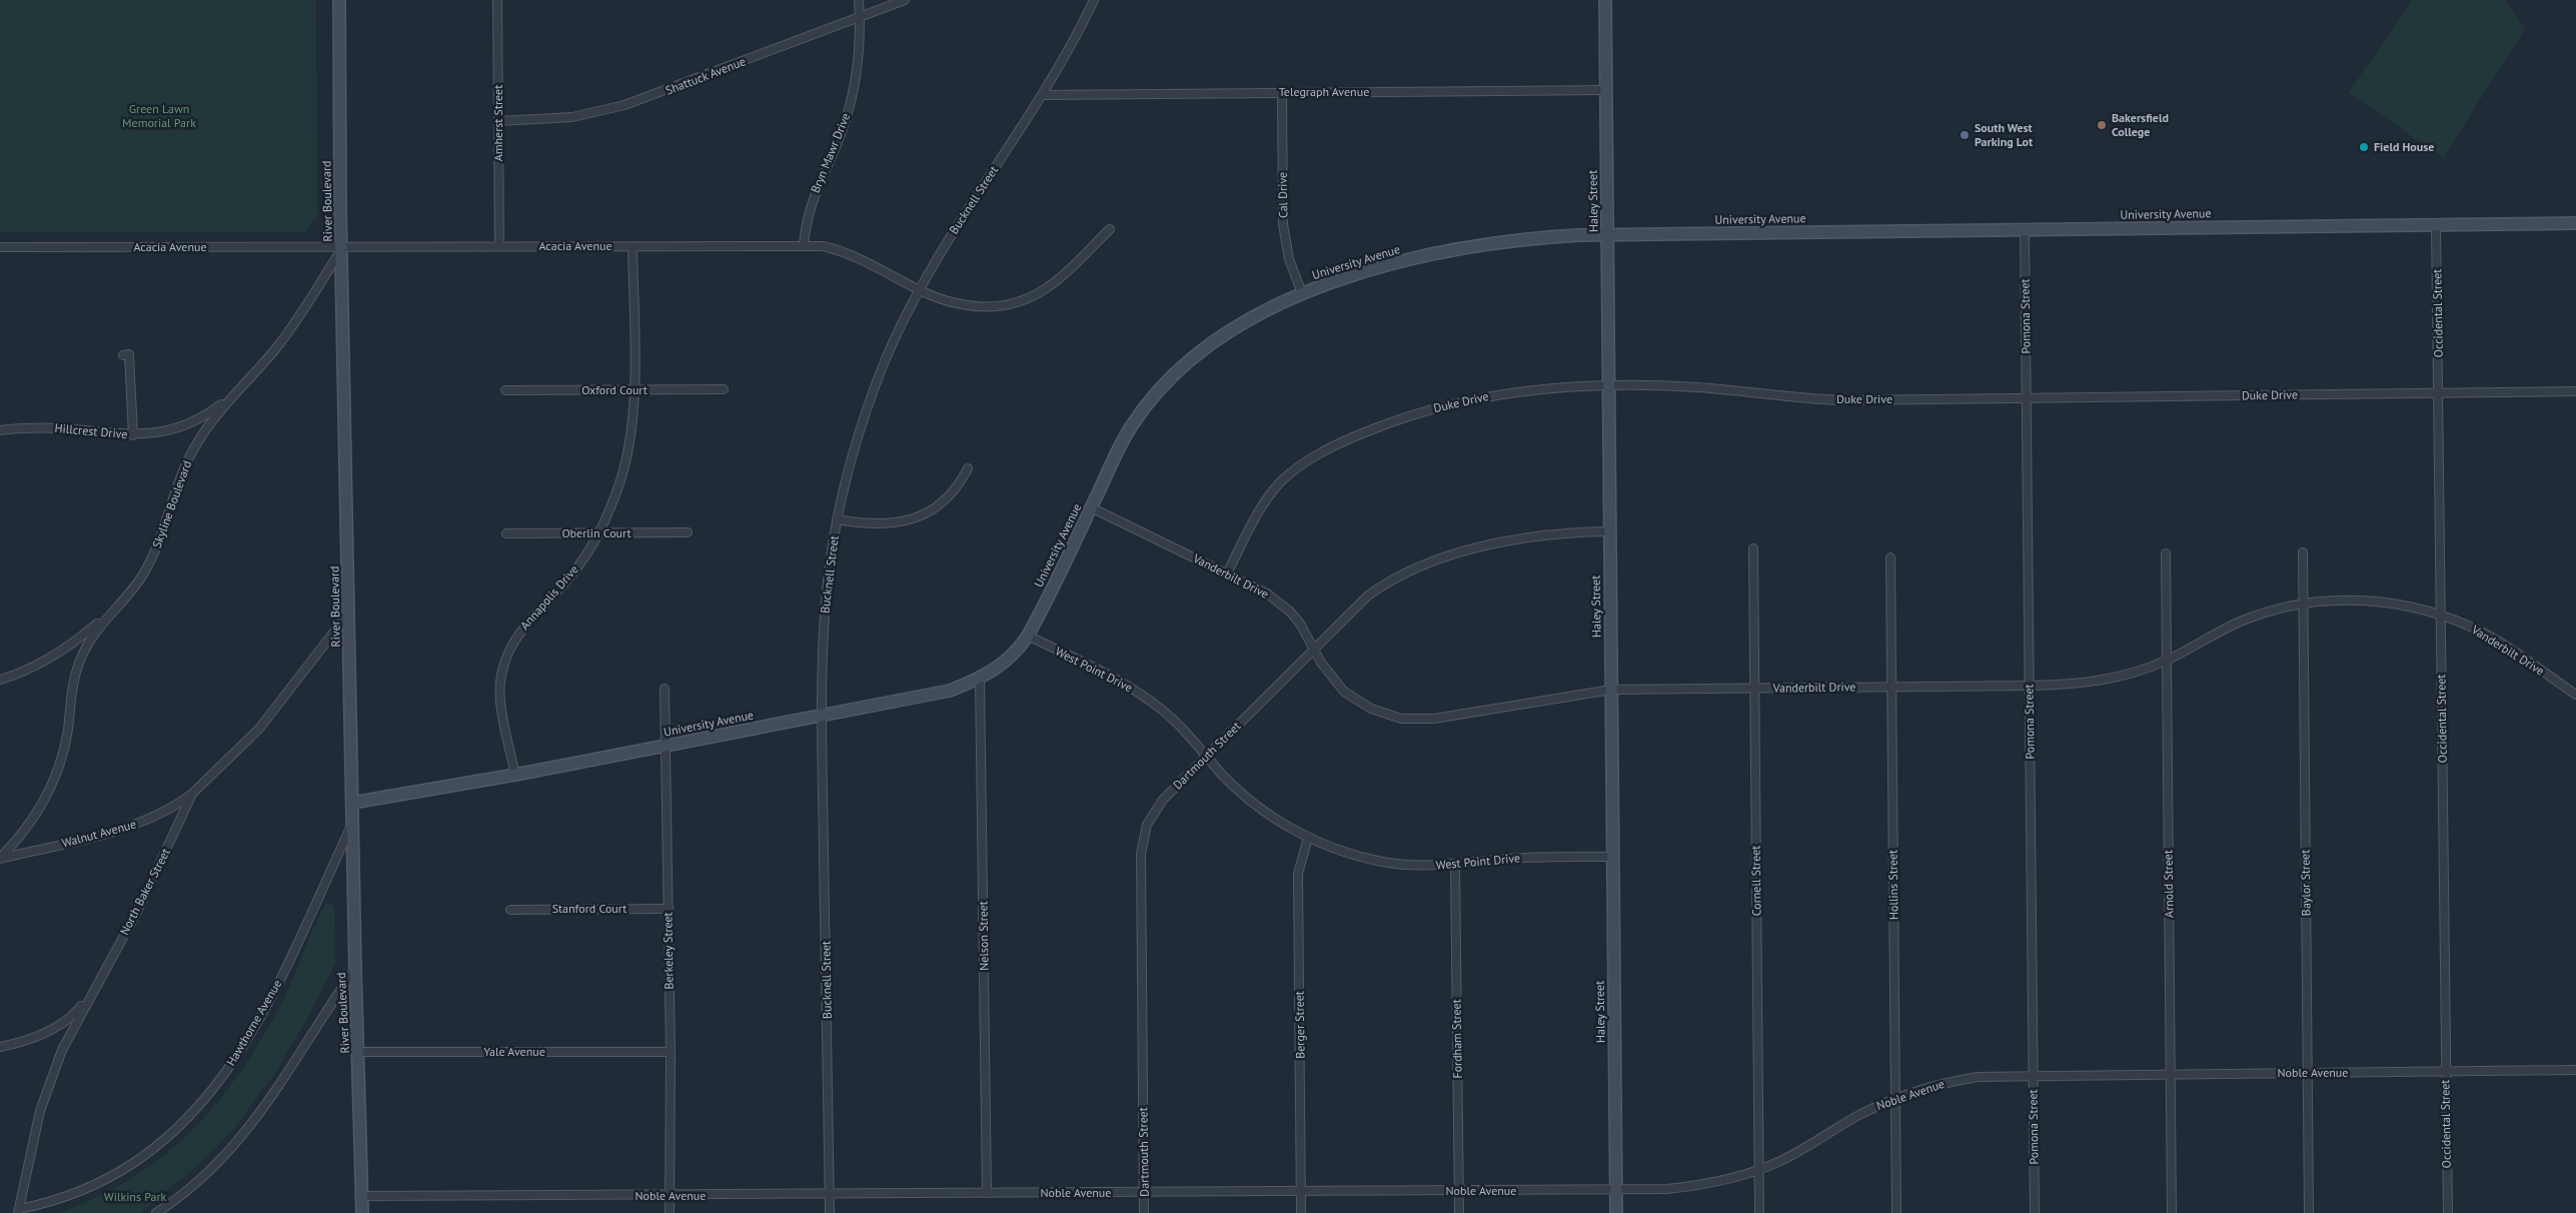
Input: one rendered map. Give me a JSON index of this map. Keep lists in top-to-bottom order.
{
  "streets": {
    "street": [
      "Shattuck Avenue",
      "Telegraph Avenue",
      "Amherst Street",
      "Bryn Mawr Drive",
      "Cal Drive",
      "Bucknell Street",
      "River Boulevard",
      "Haley Street",
      "University Avenue",
      "Acacia Avenue",
      "Occidental Street",
      "Pomona Street",
      "Oxford Court",
      "Duke Drive",
      "Hillcrest Drive",
      "Skyline Boulevard",
      "Oberlin Court",
      "Vanderbilt Drive",
      "Annapolis Drive",
      "West Point Drive",
      "Dartmouth Street",
      "Walnut Avenue",
      "Cornell Street",
      "Baylor Street",
      "Arnold Street",
      "Hollins Street",
      "North Baker Street",
      "Stanford Court",
      "Nelson Street",
      "Berkeley Street",
      "Hawthorne Avenue",
      "Berger Street",
      "Fordham Street",
      "Yale Avenue",
      "Noble Avenue"
    ]
  },
  "crossings": [
    ["Shattuck Avenue", "Amherst Street"],
    ["Shattuck Avenue", "Bryn Mawr Drive"],
    ["Telegraph Avenue", "Cal Drive"],
    ["Telegraph Avenue", "Bucknell Street"],
    ["Telegraph Avenue", "Haley Street"],
    ["Amherst Street", "Acacia Avenue"],
    ["Bryn Mawr Drive", "Acacia Avenue"],
    ["Cal Drive", "University Avenue"],
    ["Bucknell Street", "University Avenue"],
    ["Bucknell Street", "Acacia Avenue"],
    ["Bucknell Street", "Noble Avenue"],
    ["River Boulevard", "University Avenue"],
    ["River Boulevard", "Acacia Avenue"],
    ["River Boulevard", "Skyline Boulevard"],
    ["River Boulevard", "North Baker Street"],
    ["River Boulevard", "Hawthorne Avenue"],
    ["River Boulevard", "Yale Avenue"],
    ["River Boulevard", "Noble Avenue"],
    ["Haley Street", "University Avenue"],
    ["Haley Street", "Duke Drive"],
    ["Haley Street", "Vanderbilt Drive"],
    ["Haley Street", "West Point Drive"],
    ["Haley Street", "Dartmouth Street"],
    ["Haley Street", "Noble Avenue"],
    ["University Avenue", "Occidental Street"],
    ["University Avenue", "Pomona Street"],
    ["University Avenue", "Vanderbilt Drive"],
    ["University Avenue", "Annapolis Drive"],
    ["University Avenue", "West Point Drive"],
    ["University Avenue", "Nelson Street"],
    ["University Avenue", "Berkeley Street"],
    ["Acacia Avenue", "Skyline Boulevard"],
    ["Acacia Avenue", "Annapolis Drive"],
    ["Occidental Street", "Duke Drive"],
    ["Occidental Street", "Vanderbilt Drive"],
    ["Occidental Street", "Noble Avenue"],
    ["Pomona Street", "Duke Drive"],
    ["Pomona Street", "Vanderbilt Drive"],
    ["Pomona Street", "Noble Avenue"],
    ["Oxford Court", "Annapolis Drive"],
    ["Duke Drive", "Vanderbilt Drive"],
    ["Hillcrest Drive", "Skyline Boulevard"],
    ["Skyline Boulevard", "Walnut Avenue"],
    ["Oberlin Court", "Annapolis Drive"],
    ["Vanderbilt Drive", "Dartmouth Street"],
    ["Vanderbilt Drive", "Cornell Street"],
    ["Vanderbilt Drive", "Baylor Street"],
    ["Vanderbilt Drive", "Arnold Street"],
    ["Vanderbilt Drive", "Hollins Street"],
    ["West Point Drive", "Dartmouth Street"],
    ["West Point Drive", "Berger Street"],
    ["West Point Drive", "Fordham Street"],
    ["Dartmouth Street", "Noble Avenue"],
    ["Walnut Avenue", "North Baker Street"],
    ["Cornell Street", "Noble Avenue"],
    ["Baylor Street", "Noble Avenue"],
    ["Arnold Street", "Noble Avenue"],
    ["Hollins Street", "Noble Avenue"],
    ["North Baker Street", "Hawthorne Avenue"],
    ["Stanford Court", "Berkeley Street"],
    ["Nelson Street", "Noble Avenue"],
    ["Berkeley Street", "Yale Avenue"],
    ["Berkeley Street", "Noble Avenue"],
    ["Berger Street", "Noble Avenue"],
    ["Fordham Street", "Noble Avenue"]
  ],
  "parks": ["Green Lawn Memorial Park", "Wilkins Park"],
  "places": ["Bakersfield College", "South West Parking Lot", "Field House"]
}
